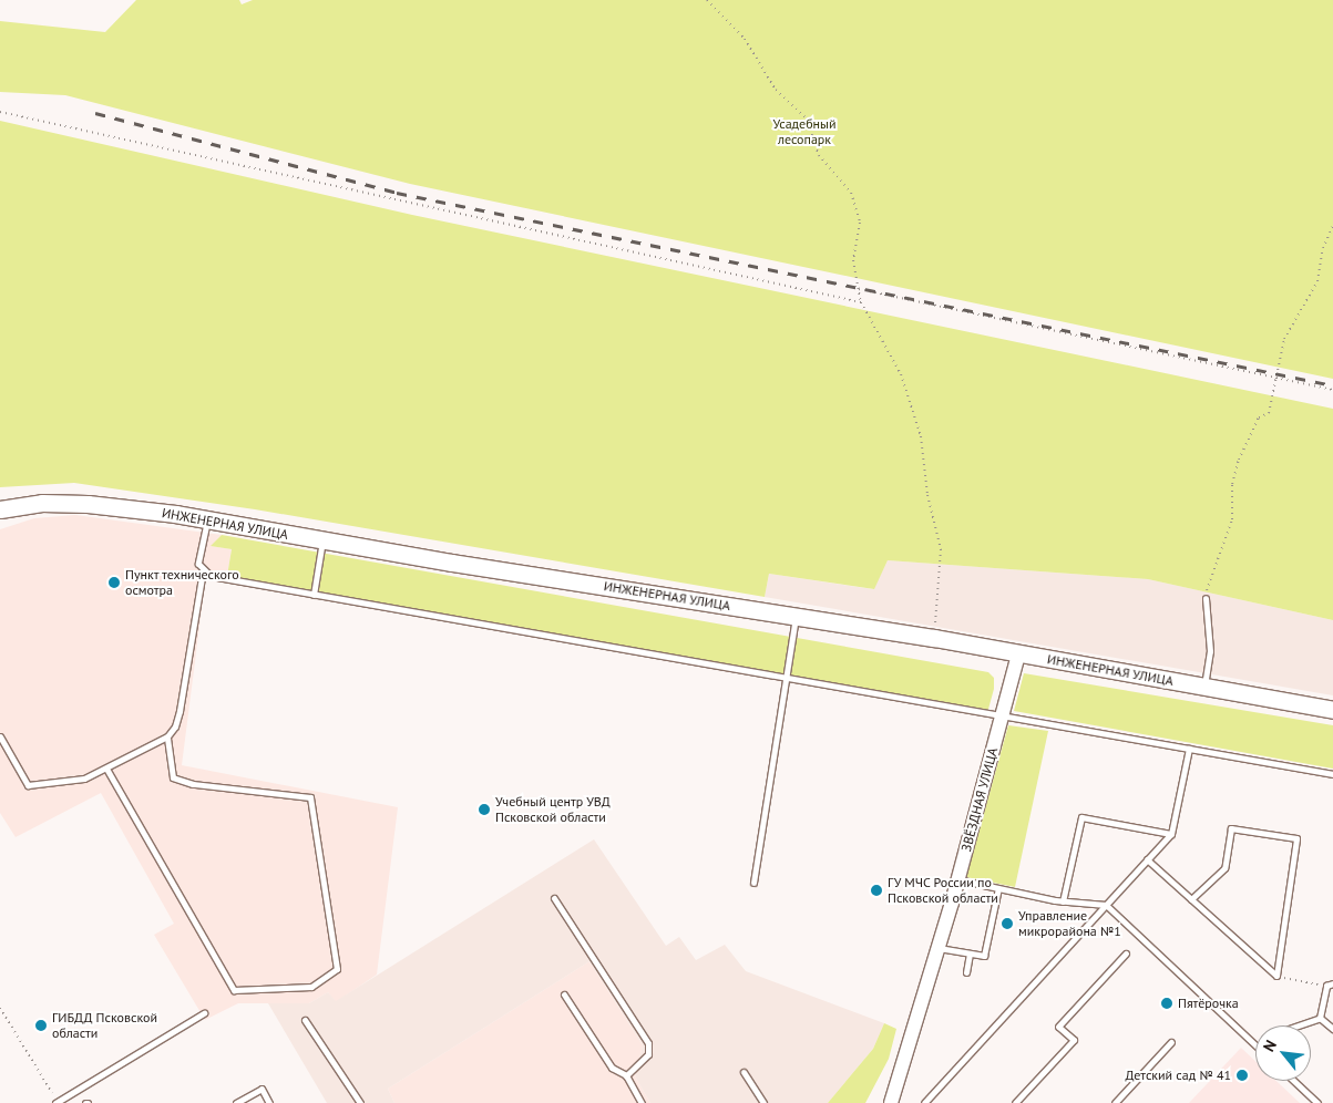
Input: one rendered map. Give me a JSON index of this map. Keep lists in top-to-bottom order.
{
  "streets": {
    "main road": ["ИНЖЕНЕРНАЯ УЛИЦА"],
    "street": ["ЗВЁЗДНАЯ УЛИЦА"]
  },
  "crossings": [
    ["ИНЖЕНЕРНАЯ УЛИЦА", "ЗВЁЗДНАЯ УЛИЦА"]
  ],
  "parks": ["Усадебный лесопарк"],
  "places": [
    "Пункт технического осмотра",
    "Учебный центр УВД Псковской области",
    "ГУ МЧС России по Псковской области",
    "Управление микрорайона №1",
    "Пятёрочка",
    "ГИБДД Псковской области",
    "Детский сад № 41"
  ],
  "north": "top left"
}
